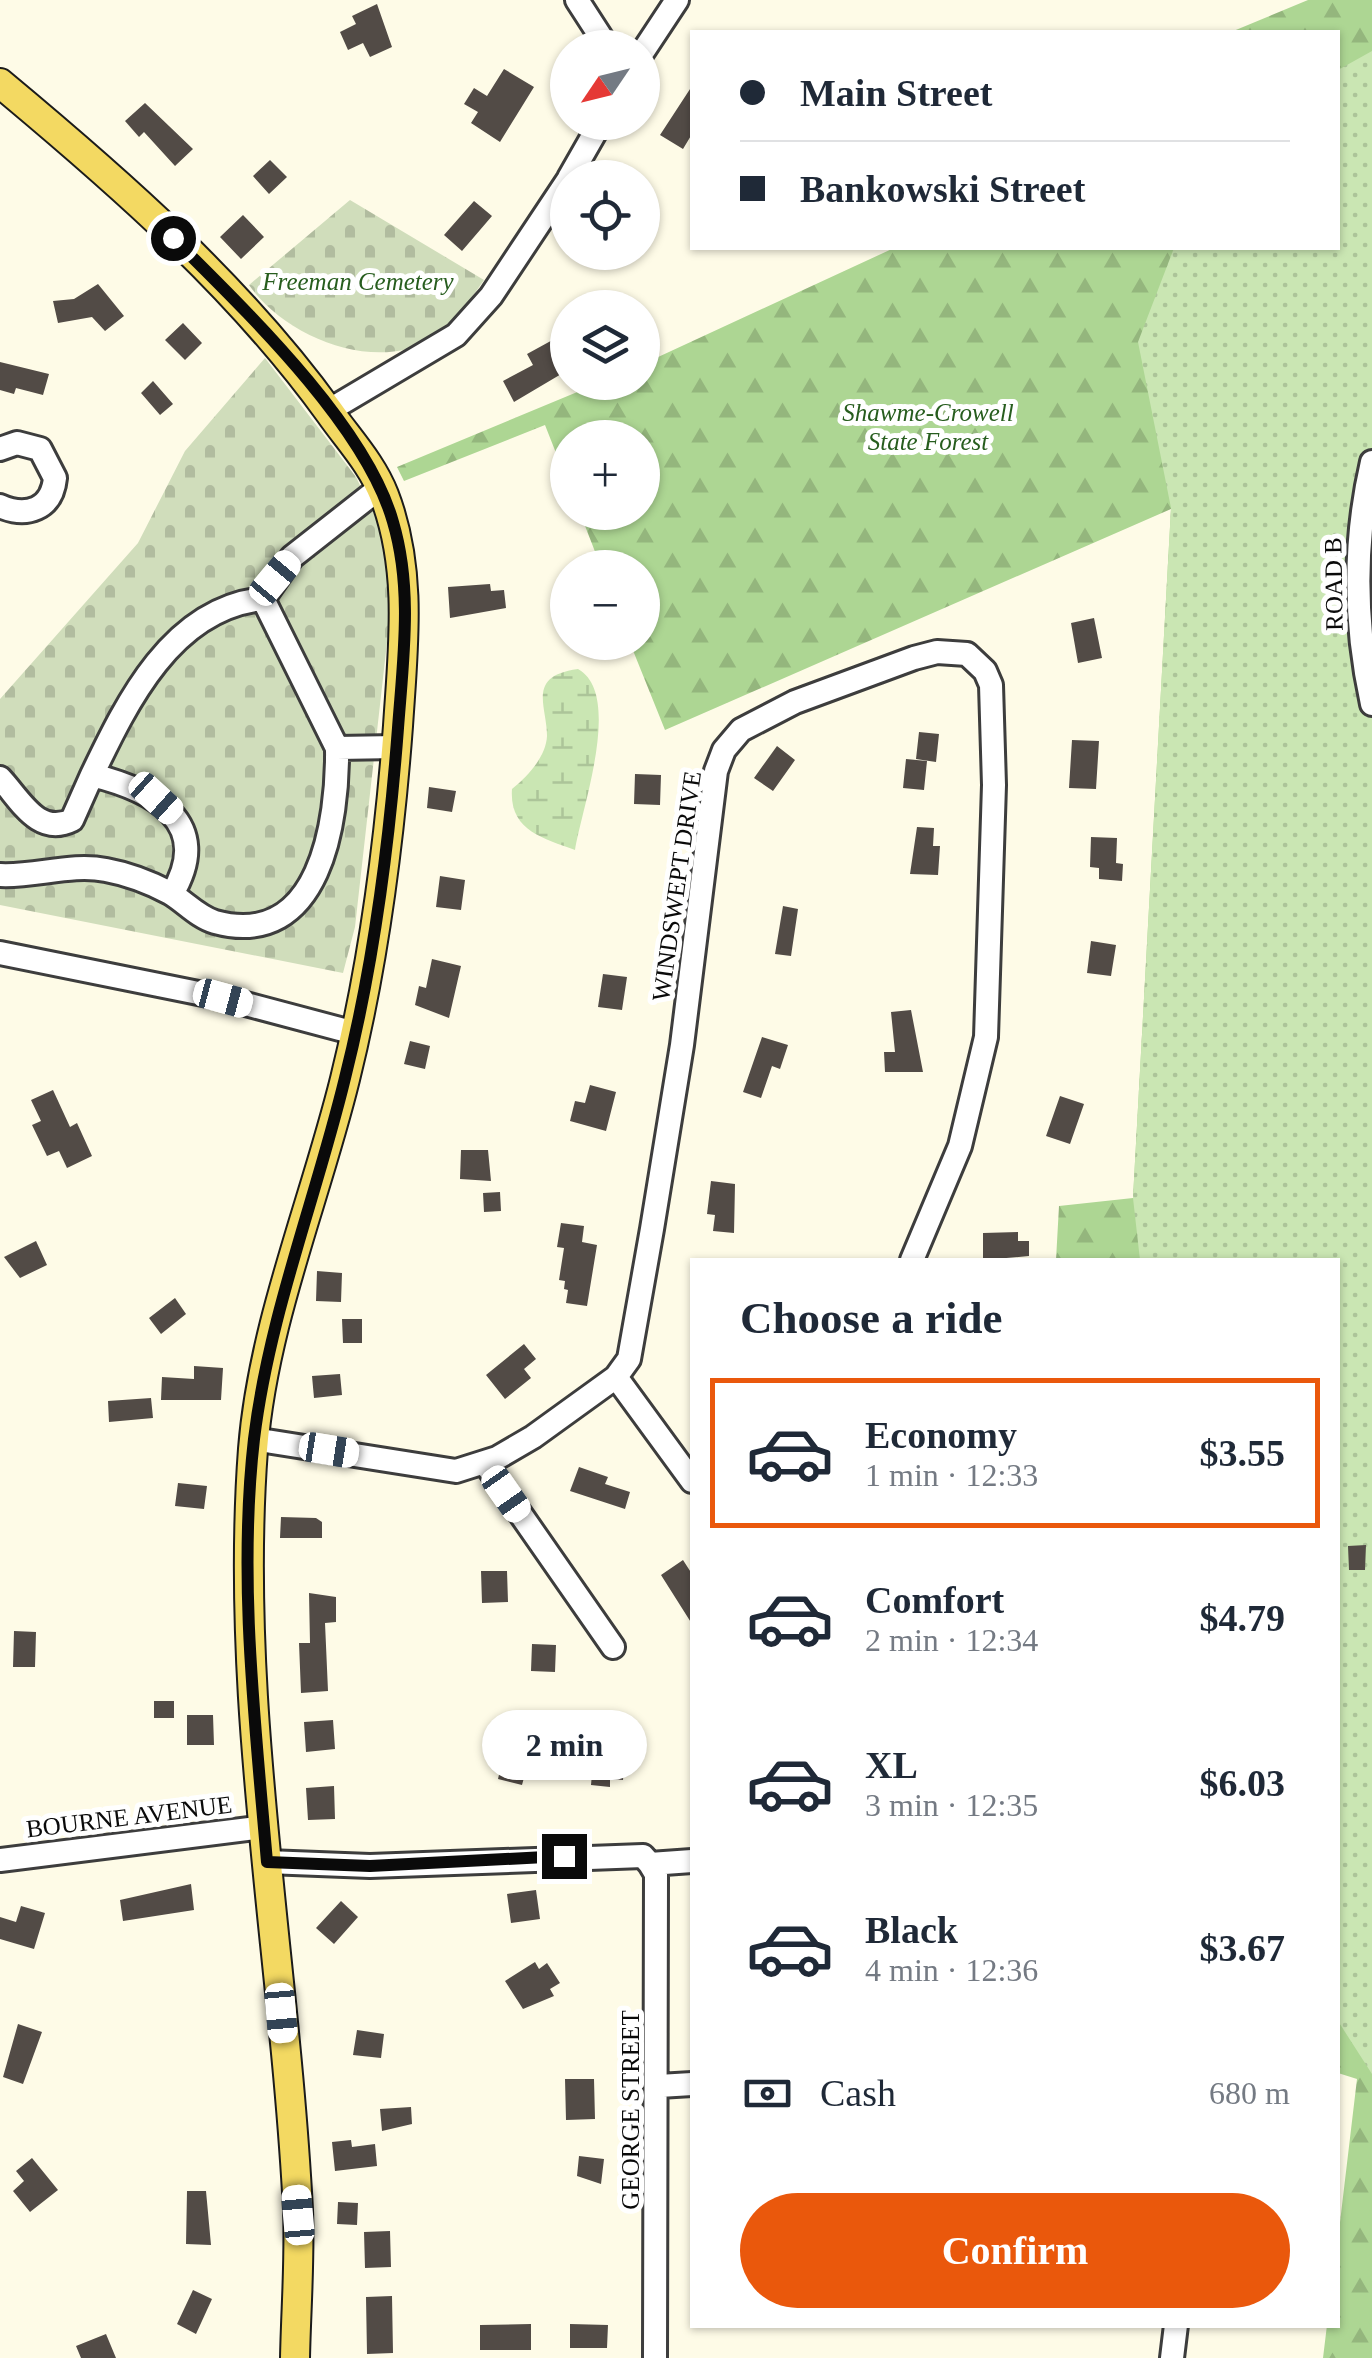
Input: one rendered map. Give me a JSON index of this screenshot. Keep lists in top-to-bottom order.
{
  "streets": {
    "street": [
      "ROAD B",
      "WINDSWEPT DRIVE",
      "BOURNE AVENUE",
      "GEORGE STREET"
    ]
  },
  "parks": ["Freeman Cemetery", "Shawme-Crowell State Forest"],
  "north": "bottom left",
  "page": {
    "map_buttons": ["+", "−"],
    "banner": ["Main Street", "Bankowski Street"],
    "heading": "Choose a ride",
    "list": [
      {
        "name": "Economy",
        "note": "1 min · 12:33",
        "value": "$3.55"
      },
      {
        "name": "Comfort",
        "note": "2 min · 12:34",
        "value": "$4.79"
      },
      {
        "name": "XL",
        "note": "3 min · 12:35",
        "value": "$6.03"
      },
      {
        "name": "Black",
        "note": "4 min · 12:36",
        "value": "$3.67"
      }
    ],
    "bubble": "2 min",
    "pay": ["Cash", "680 m"],
    "buttons": "Confirm"
  }
}
